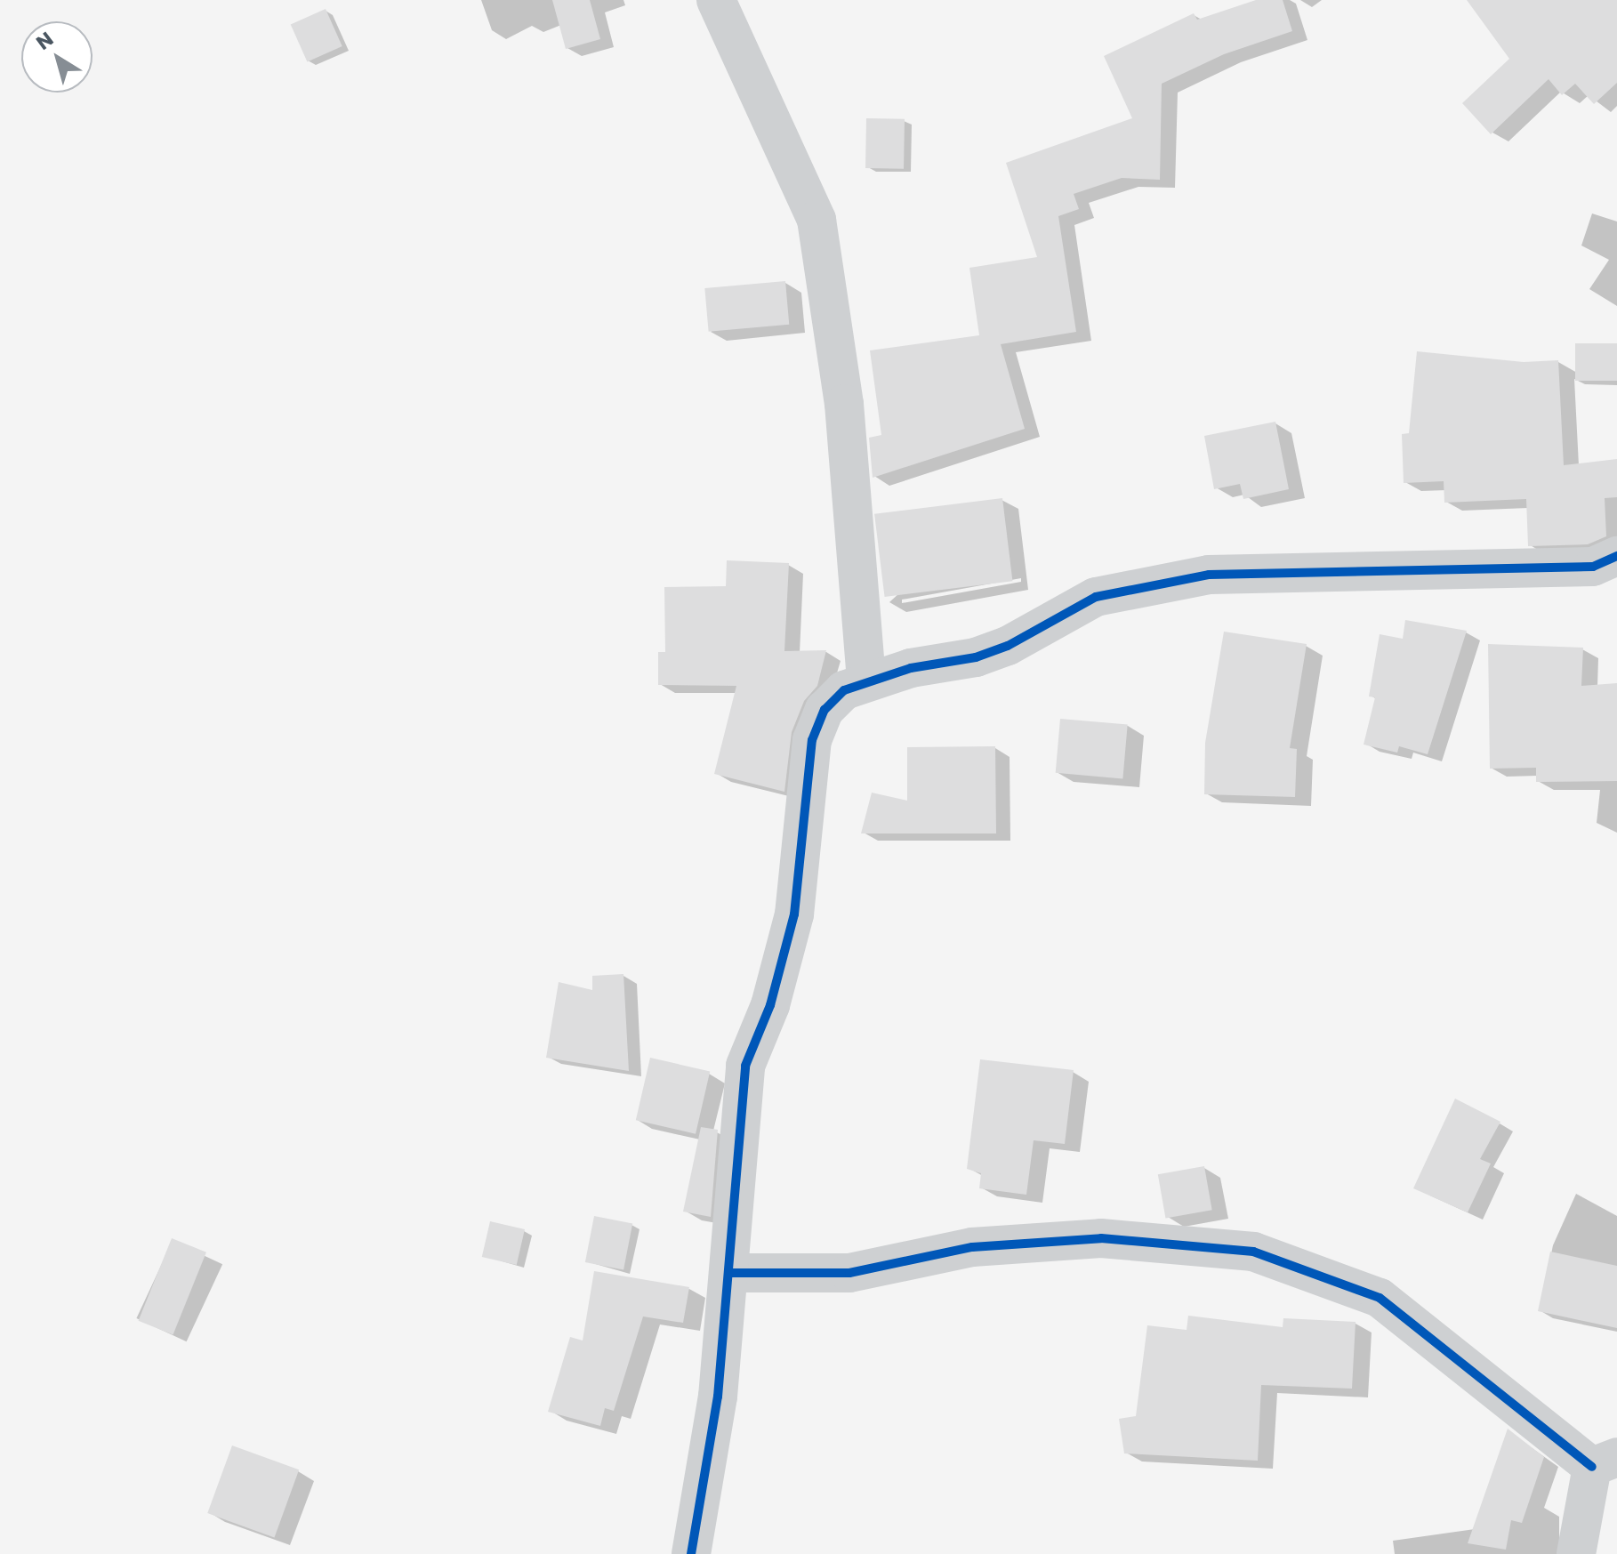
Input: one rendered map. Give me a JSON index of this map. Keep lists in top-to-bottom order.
{
  "north": "top left"
}
